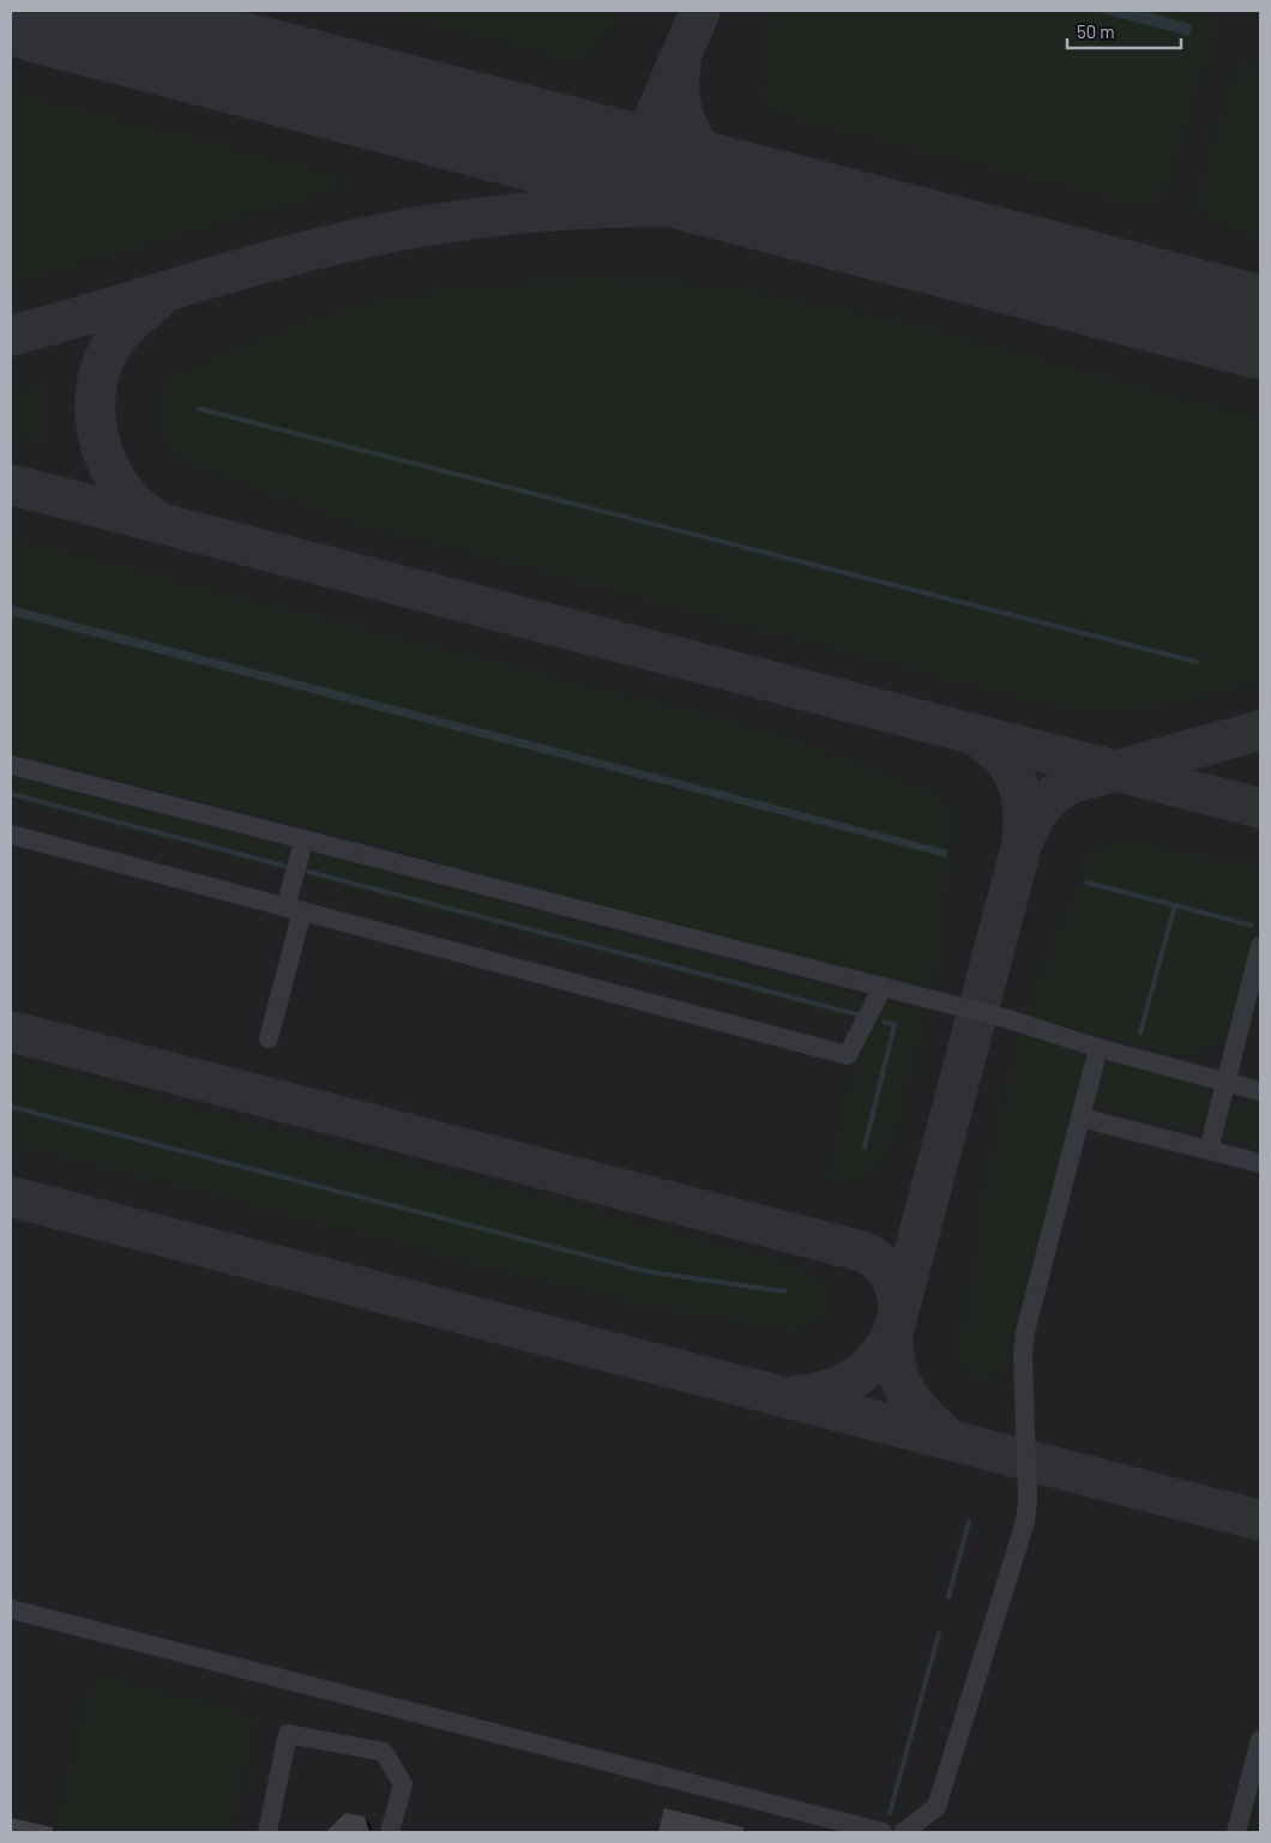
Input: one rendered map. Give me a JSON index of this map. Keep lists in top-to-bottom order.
{
  "scale_bar": "50 m"
}
